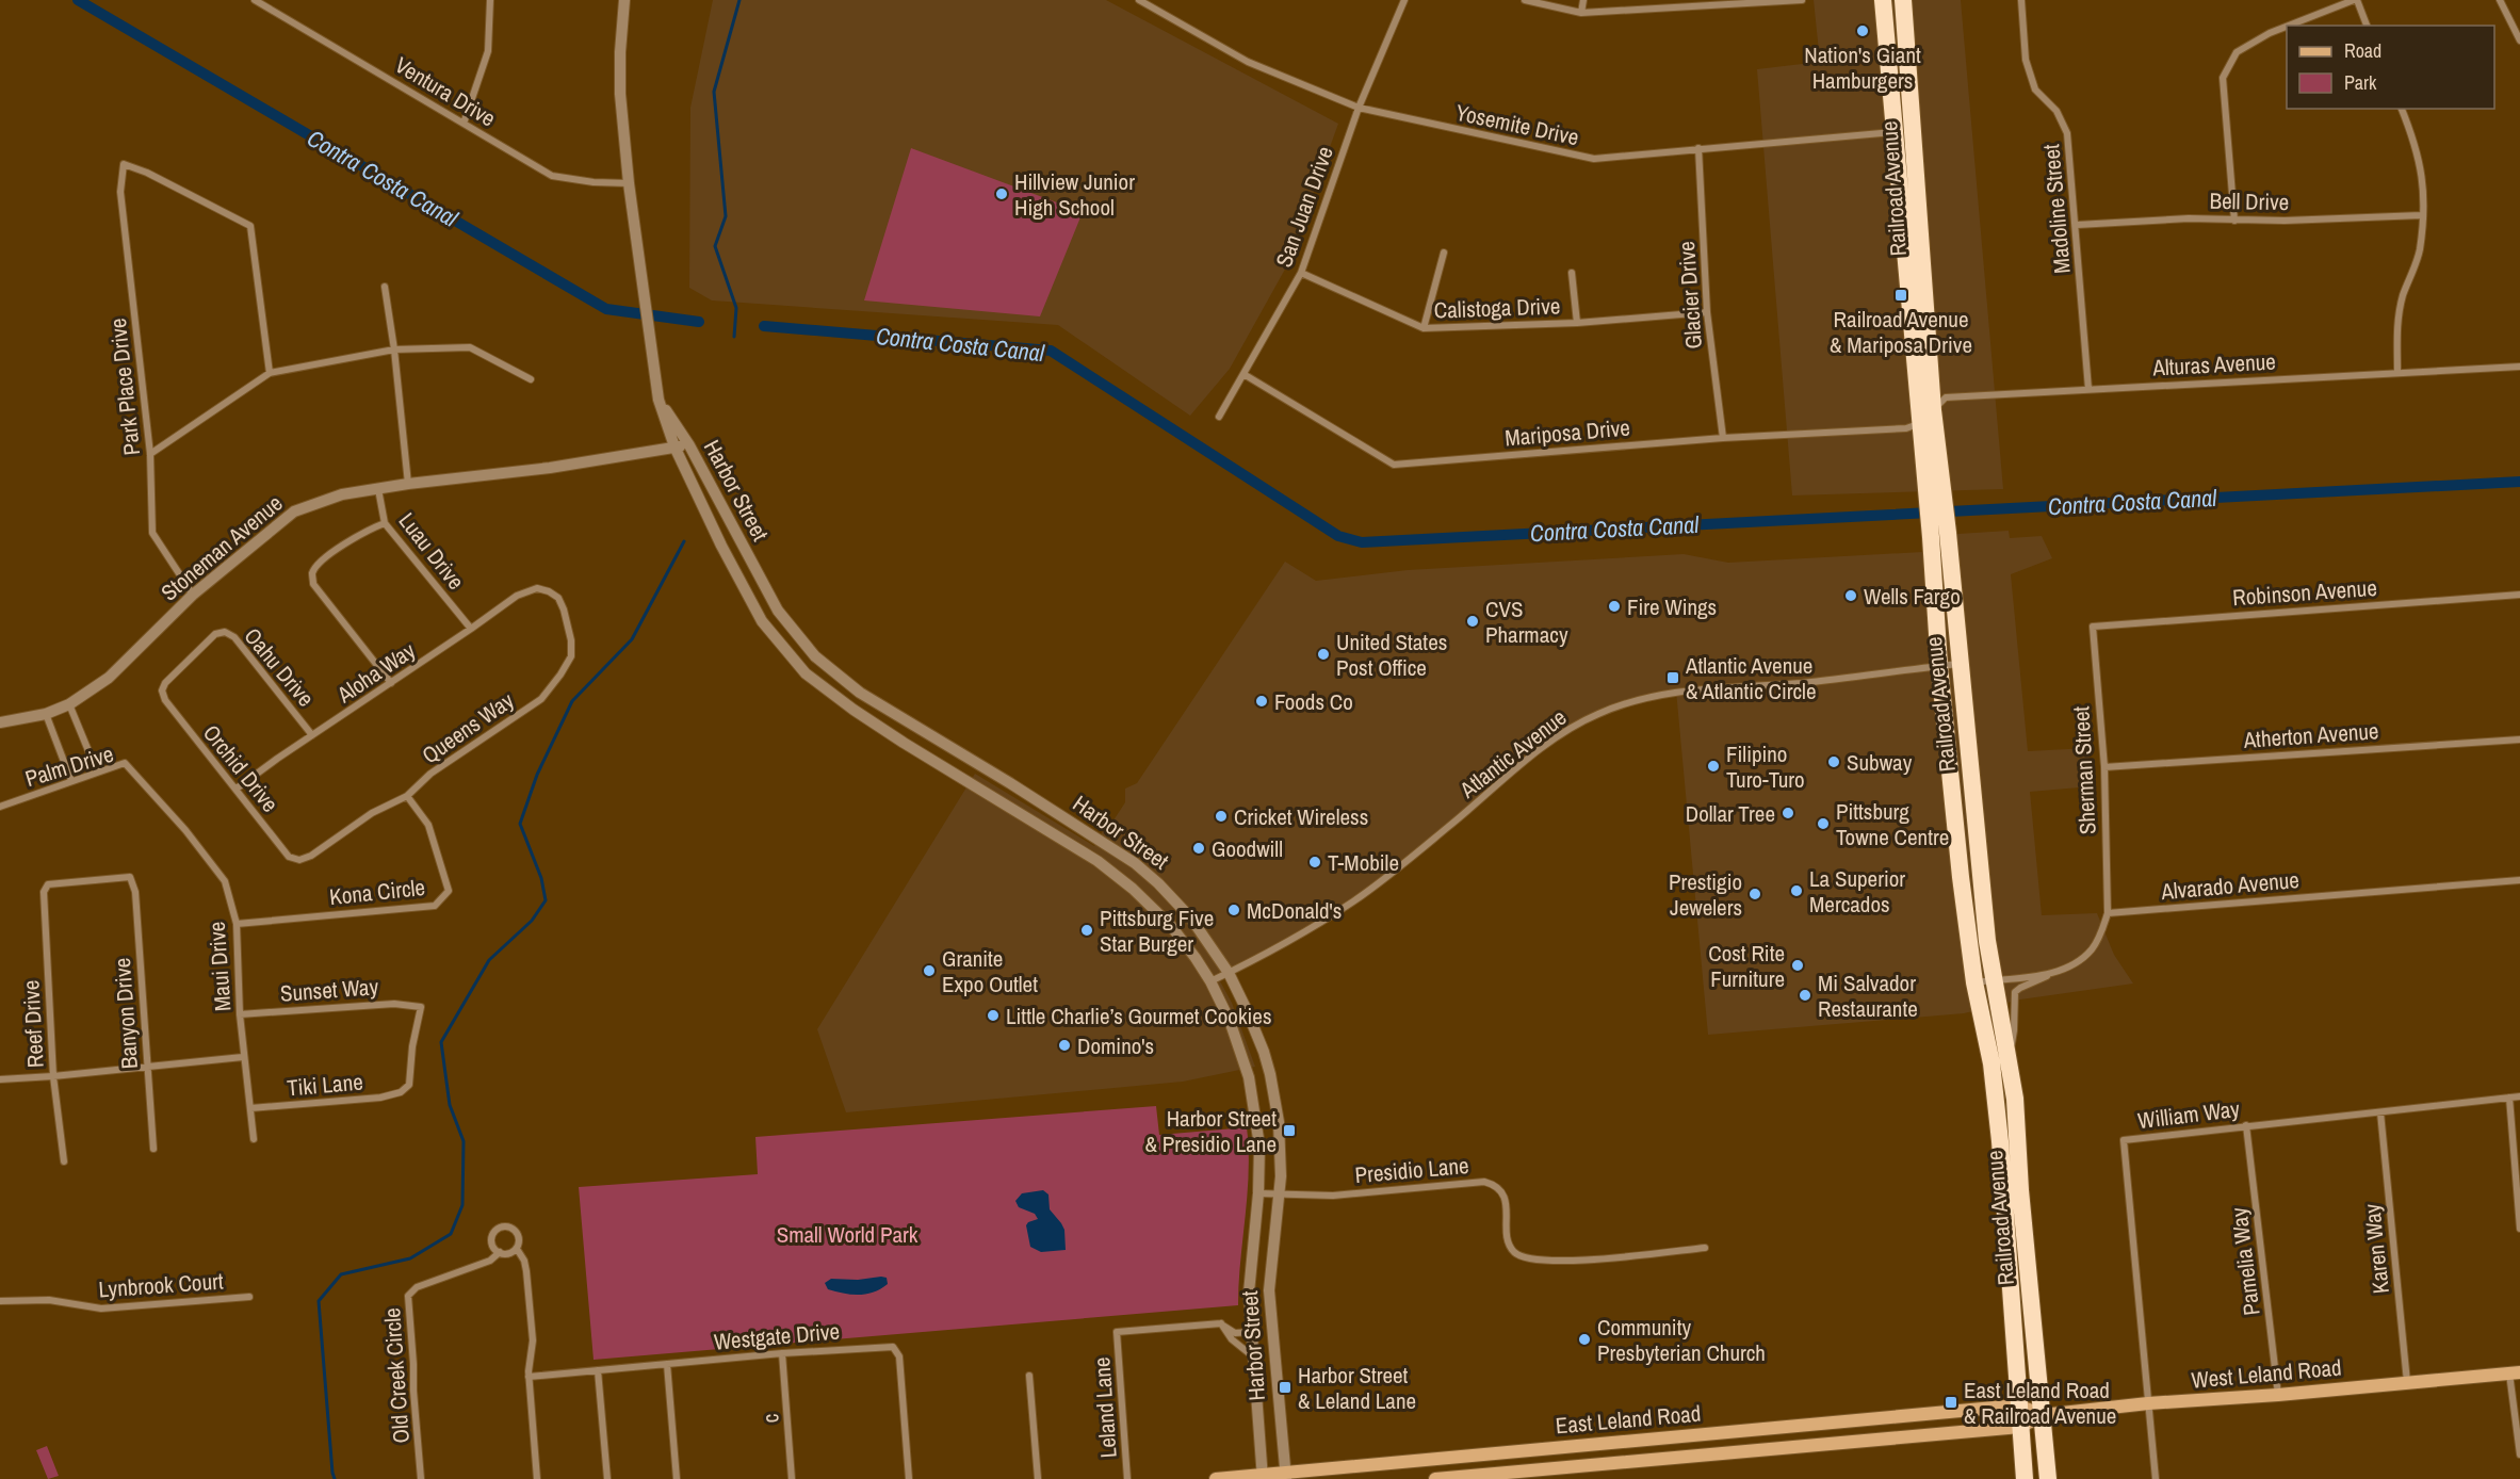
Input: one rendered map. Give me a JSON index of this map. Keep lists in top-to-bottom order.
{
  "streets": {
    "highway": ["Railroad Avenue"],
    "main road": ["West Leland Road", "East Leland Road"],
    "street": [
      "Ventura Drive",
      "Yosemite Drive",
      "Bell Drive",
      "San Juan Drive",
      "Madoline Street",
      "Glacier Drive",
      "Calistoga Drive",
      "Alturas Avenue",
      "Park Place Drive",
      "Mariposa Drive",
      "Harbor Street",
      "Stoneman Avenue",
      "Luau Drive",
      "Robinson Avenue",
      "Oahu Drive",
      "Aloha Way",
      "Queens Way",
      "Atherton Avenue",
      "Atlantic Avenue",
      "Palm Drive",
      "Orchid Drive",
      "Sherman Street",
      "Alvarado Avenue",
      "Kona Circle",
      "Maui Drive",
      "Sunset Way",
      "Banyon Drive",
      "Reef Drive",
      "Tiki Lane",
      "William Way",
      "Presidio Lane",
      "Karen Way",
      "Pamelia Way",
      "Lynbrook Court",
      "Westgate Drive",
      "Old Creek Circle",
      "Leland Lane",
      "c"
    ]
  },
  "crossings": [
    ["Ventura Drive", "Harbor Street"],
    ["Yosemite Drive", "Railroad Avenue"],
    ["Yosemite Drive", "San Juan Drive"],
    ["Yosemite Drive", "Glacier Drive"],
    ["Railroad Avenue", "Alturas Avenue"],
    ["Railroad Avenue", "Mariposa Drive"],
    ["Railroad Avenue", "Atlantic Avenue"],
    ["Railroad Avenue", "West Leland Road"],
    ["Railroad Avenue", "East Leland Road"],
    ["Bell Drive", "Madoline Street"],
    ["San Juan Drive", "Calistoga Drive"],
    ["San Juan Drive", "Mariposa Drive"],
    ["Madoline Street", "Alturas Avenue"],
    ["Glacier Drive", "Calistoga Drive"],
    ["Glacier Drive", "Mariposa Drive"],
    ["Alturas Avenue", "Mariposa Drive"],
    ["Park Place Drive", "Stoneman Avenue"],
    ["Harbor Street", "Stoneman Avenue"],
    ["Harbor Street", "Atlantic Avenue"],
    ["Harbor Street", "Presidio Lane"],
    ["Harbor Street", "East Leland Road"],
    ["Stoneman Avenue", "Luau Drive"],
    ["Luau Drive", "Aloha Way"],
    ["Robinson Avenue", "Sherman Street"],
    ["Oahu Drive", "Aloha Way"],
    ["Oahu Drive", "Orchid Drive"],
    ["Aloha Way", "Queens Way"],
    ["Aloha Way", "Orchid Drive"],
    ["Queens Way", "Orchid Drive"],
    ["Queens Way", "Kona Circle"],
    ["Atherton Avenue", "Sherman Street"],
    ["Palm Drive", "Maui Drive"],
    ["Sherman Street", "Alvarado Avenue"],
    ["Kona Circle", "Maui Drive"],
    ["Maui Drive", "Sunset Way"],
    ["Maui Drive", "Tiki Lane"],
    ["Sunset Way", "Tiki Lane"],
    ["Banyon Drive", "Reef Drive"],
    ["William Way", "Karen Way"],
    ["William Way", "Pamelia Way"],
    ["William Way", "West Leland Road"],
    ["Karen Way", "West Leland Road"],
    ["Pamelia Way", "West Leland Road"],
    ["Westgate Drive", "c"],
    ["West Leland Road", "East Leland Road"]
  ],
  "water": ["Contra Costa Canal"],
  "parks": ["Small World Park"],
  "places": {
    "other": [
      "Nation's Giant Hamburgers",
      "Hillview Junior High School",
      "Wells Fargo",
      "Fire Wings",
      "CVS Pharmacy",
      "United States Post Office",
      "Foods Co",
      "Subway",
      "Filipino Turo-Turo",
      "Dollar Tree",
      "Cricket Wireless",
      "Pittsburg Towne Centre",
      "Goodwill",
      "T-Mobile",
      "La Superior Mercados",
      "Prestigio Jewelers",
      "McDonald's",
      "Pittsburg Five Star Burger",
      "Cost Rite Furniture",
      "Granite Expo Outlet",
      "Mi Salvador Restaurante",
      "Little Charlie’s Gourmet Cookies",
      "Domino's",
      "Community Presbyterian Church"
    ],
    "transit": [
      "Railroad Avenue & Mariposa Drive",
      "Atlantic Avenue & Atlantic Circle",
      "Harbor Street & Presidio Lane",
      "Harbor Street & Leland Lane",
      "East Leland Road & Railroad Avenue"
    ]
  },
  "legend": ["Road", "Park"]
}
